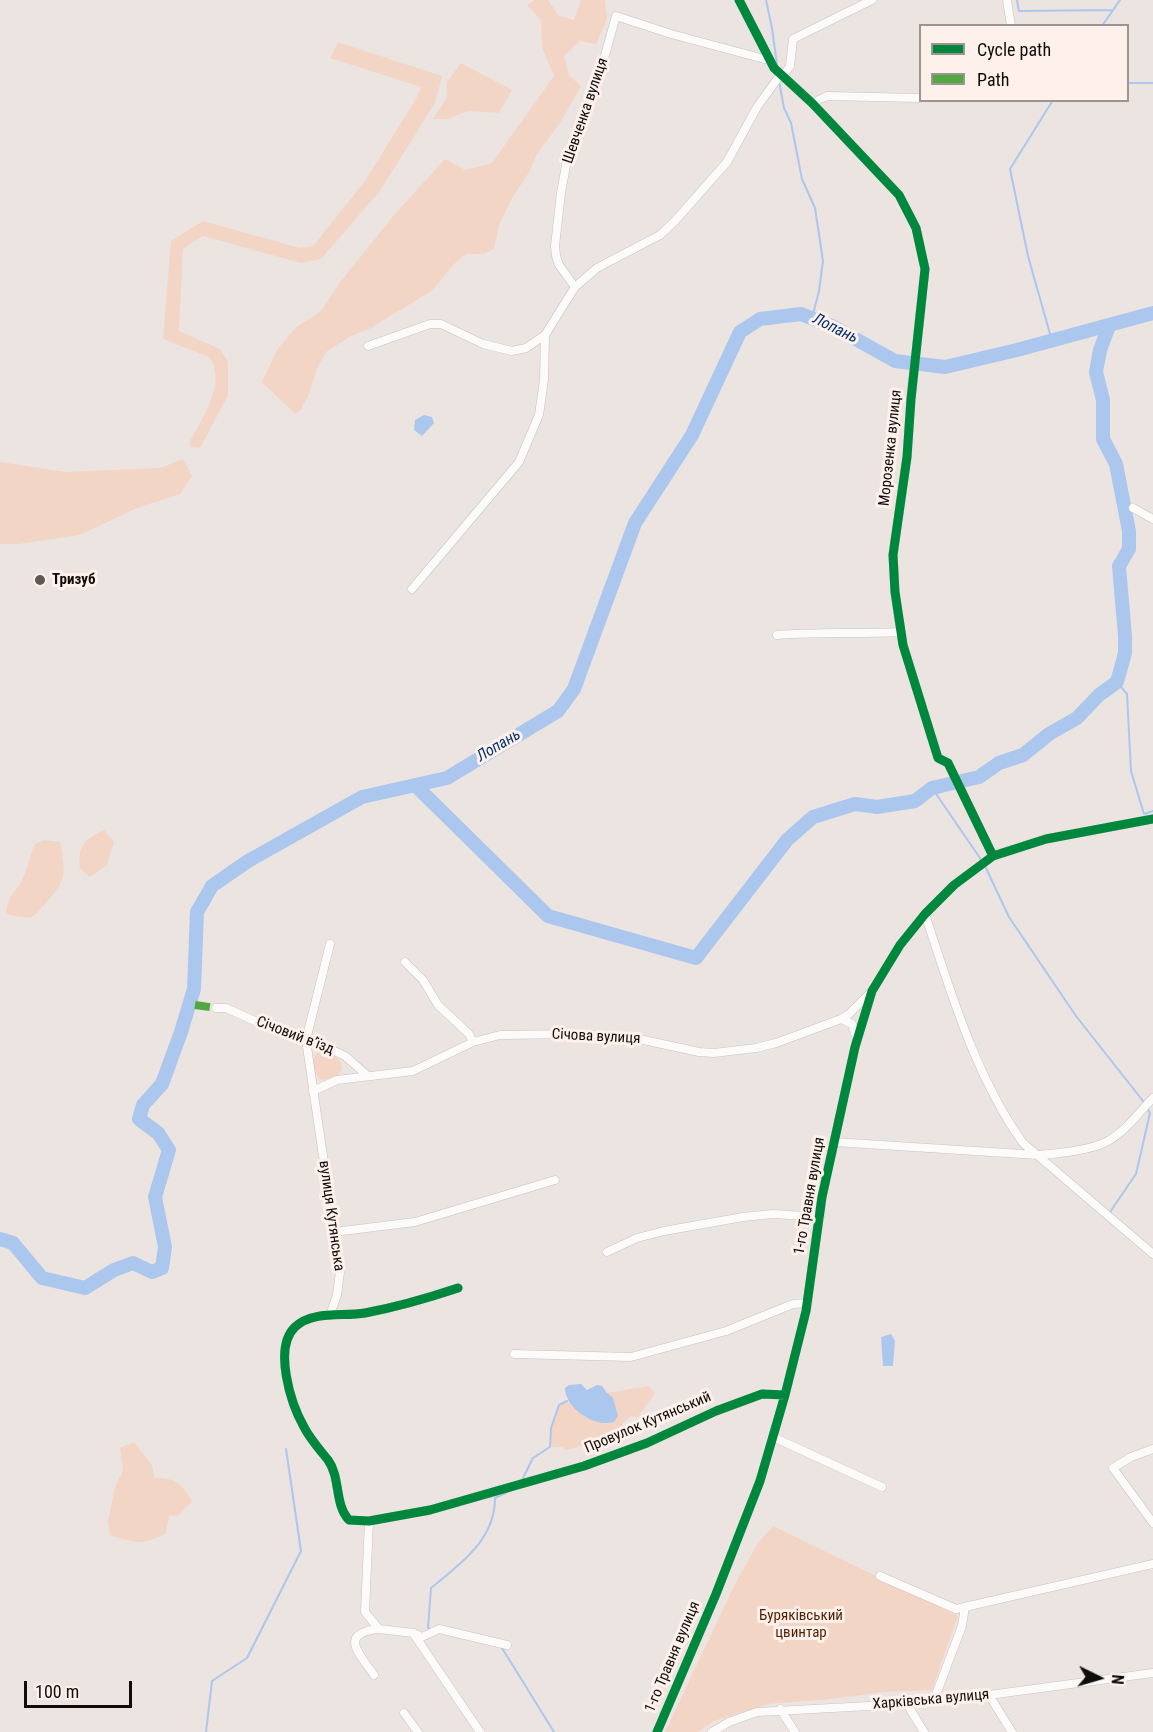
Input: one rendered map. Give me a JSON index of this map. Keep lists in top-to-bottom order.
{
  "streets": {
    "street": [
      "Шевченка вулиця",
      "Морозенка вулиця",
      "Січовий в’їзд",
      "Січова вулиця",
      "1-го Травня вулиця",
      "вулиця Кутянська",
      "Провулок Кутянський",
      "Харківська вулиця"
    ]
  },
  "crossings": [
    ["Морозенка вулиця", "1-го Травня вулиця"],
    ["Січовий в’їзд", "Січова вулиця"],
    ["Січовий в’їзд", "вулиця Кутянська"],
    ["Січова вулиця", "1-го Травня вулиця"],
    ["Січова вулиця", "вулиця Кутянська"],
    ["1-го Травня вулиця", "Провулок Кутянський"]
  ],
  "water": ["Лопань"],
  "parks": ["Буряківський цвинтар"],
  "places": ["Тризуб"],
  "legend": ["Cycle path", "Path"],
  "scale_bar": "100 m",
  "north": "right"
}
